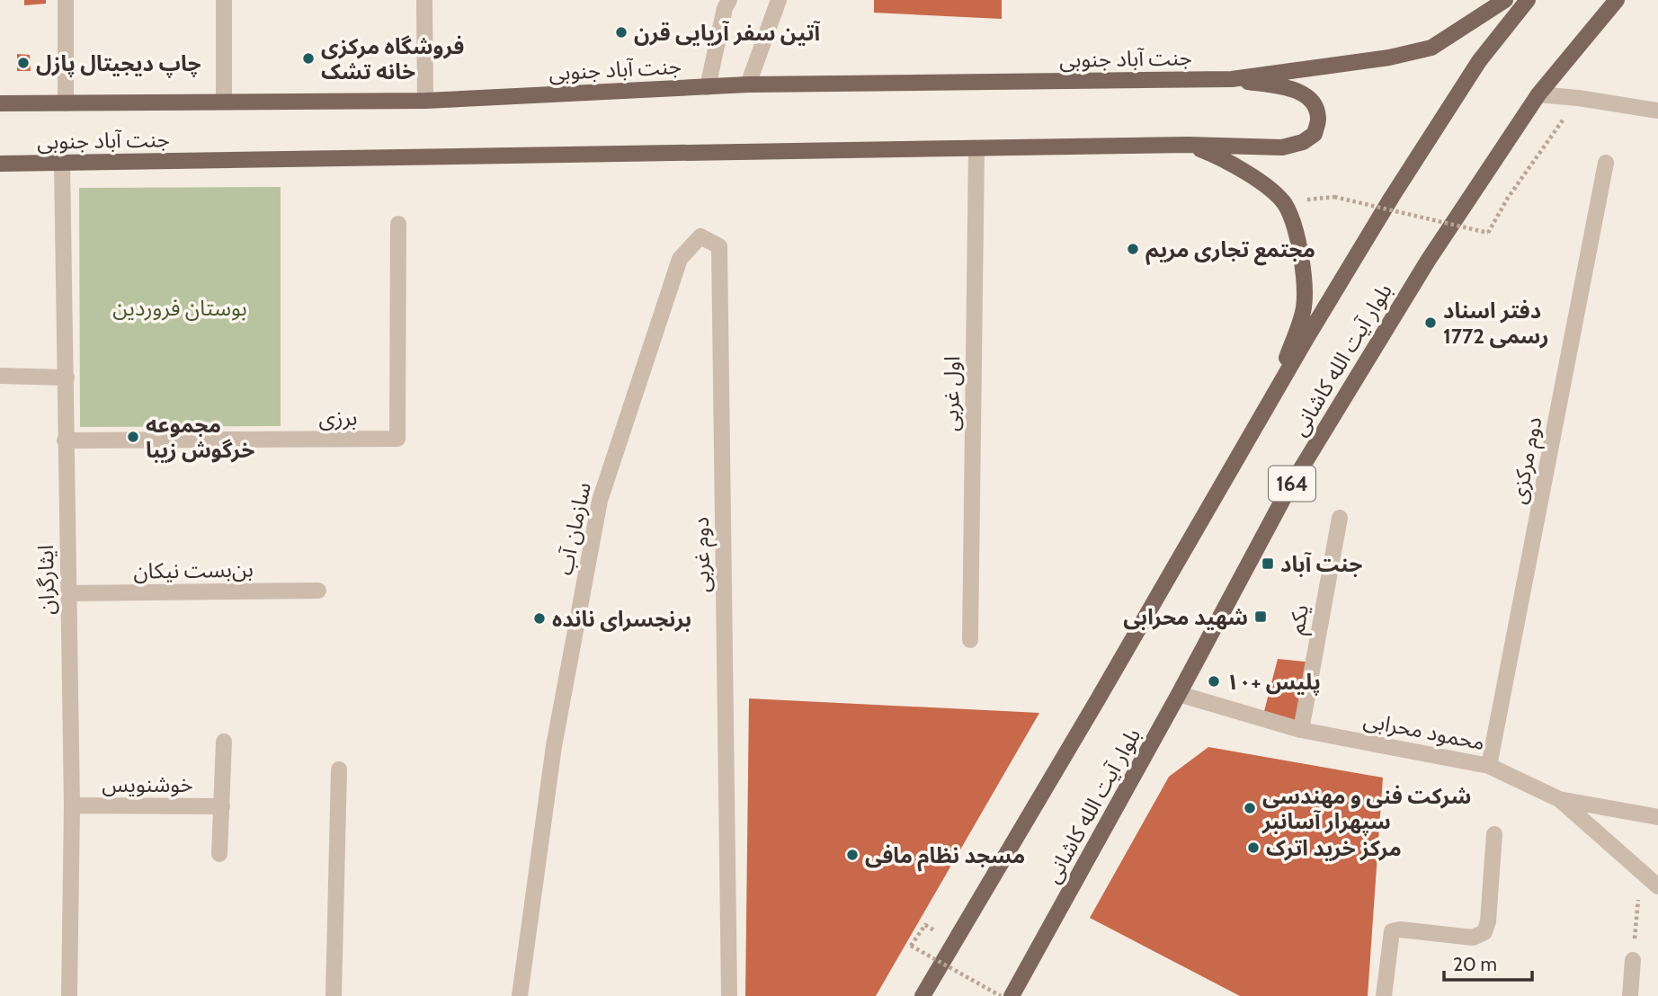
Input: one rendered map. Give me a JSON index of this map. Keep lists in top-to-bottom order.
{
  "streets": {
    "main road": ["جنت آباد جنوبی", "بلوار آیت الله کاشانی", "164"],
    "street": [
      "اول غربی",
      "برزی",
      "دوم مرکزی",
      "سازمان آب",
      "دوم غربی",
      "بن‌بست نیکان",
      "ایثارگران",
      "یکم",
      "محمود محرابی",
      "خوشنویس"
    ]
  },
  "crossings": [
    ["جنت آباد جنوبی", "اول غربی"],
    ["جنت آباد جنوبی", "ایثارگران"],
    ["بلوار آیت الله کاشانی", "محمود محرابی"],
    ["برزی", "ایثارگران"],
    ["دوم مرکزی", "محمود محرابی"],
    ["سازمان آب", "دوم غربی"],
    ["بن‌بست نیکان", "ایثارگران"],
    ["ایثارگران", "خوشنویس"],
    ["یکم", "محمود محرابی"]
  ],
  "parks": ["بوستان فروردین"],
  "places": {
    "other": [
      "آتین سفر آریایی قرن",
      "فروشگاه مرکزی خانه تشک",
      "چاپ دیجیتال پازل",
      "مجتمع تجاری مریم",
      "دفتر اسناد رسمی 1772",
      "مجموعه خرگوش زیبا",
      "برنجسرای نانده",
      "پلیس +۱۰",
      "شرکت فنی و مهندسی سپهرار آسانبر",
      "مرکز خرید اترک",
      "مسجد نظام مافی"
    ],
    "transit": ["جنت آباد", "شهید محرابی"]
  },
  "scale_bar": "20 m"
}
